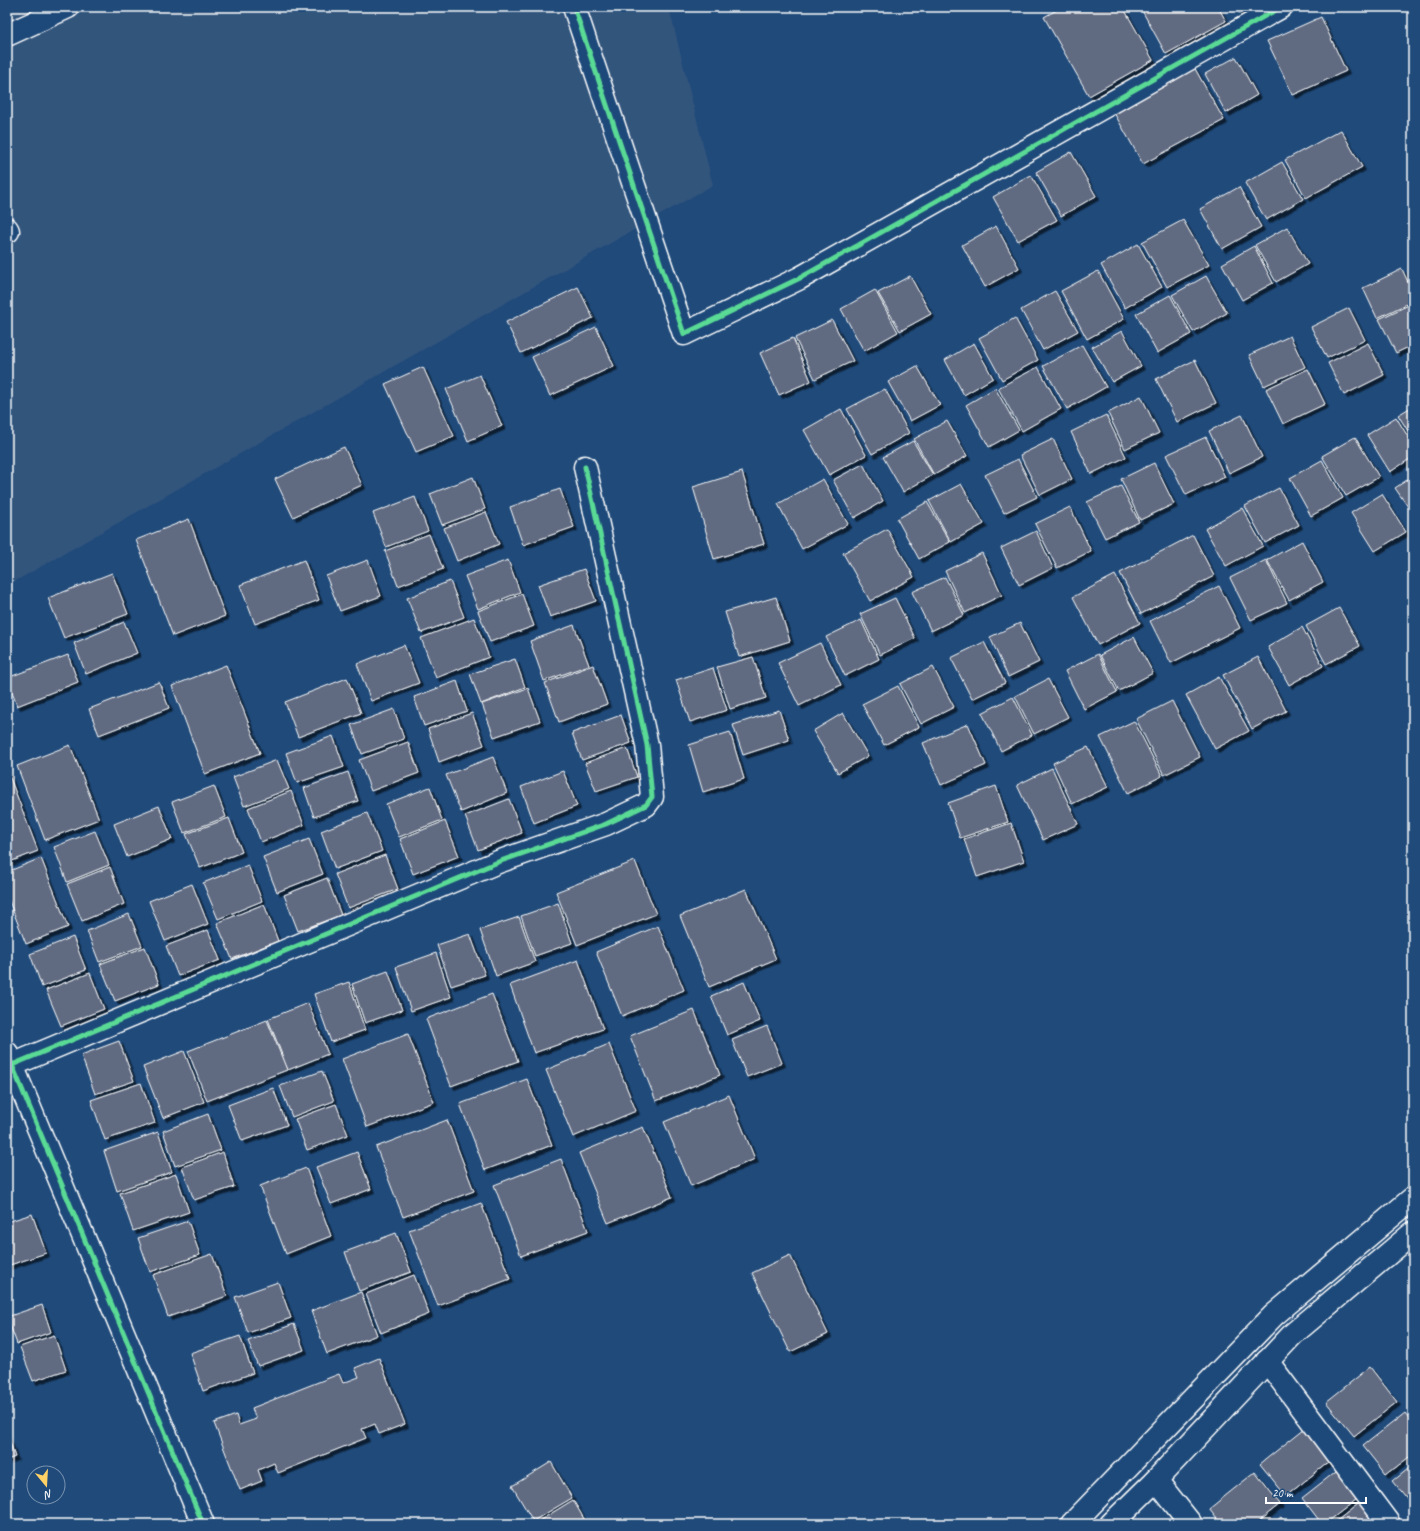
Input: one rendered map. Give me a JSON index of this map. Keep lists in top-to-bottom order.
{
  "scale_bar": "20 m",
  "north": "bottom"
}
